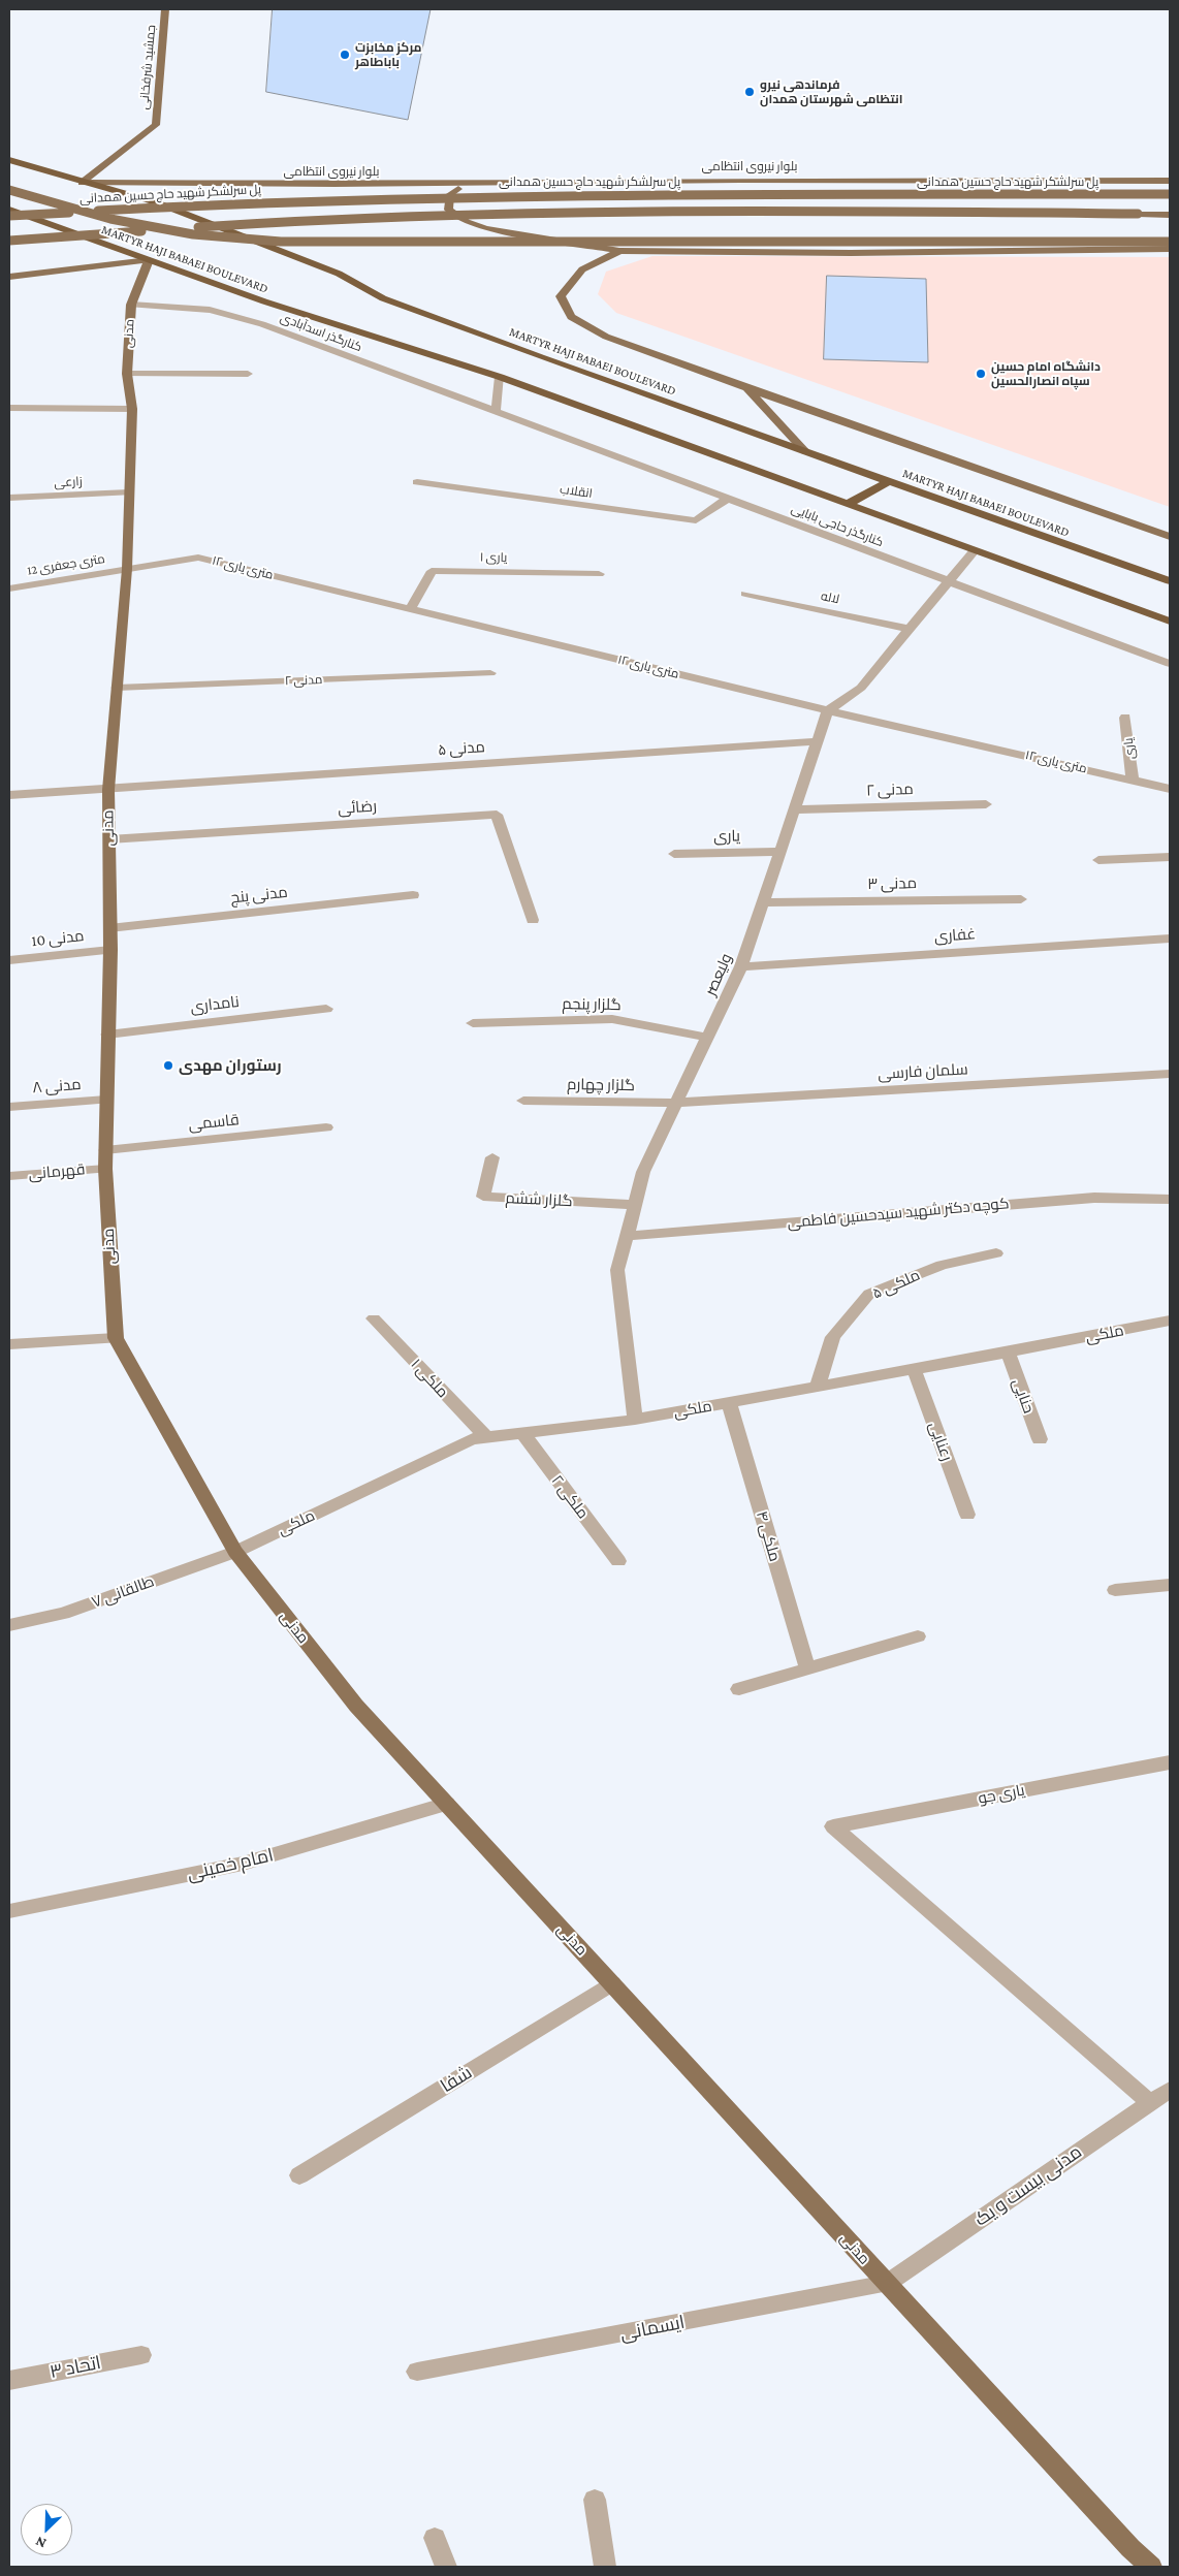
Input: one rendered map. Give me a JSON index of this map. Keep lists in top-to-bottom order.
{
  "streets": {
    "highway": ["MARTYR HAJI BABAEI BOULEVARD"],
    "main road": [
      "جمشید شرفخانی",
      "بلوار نیروی انتظامی",
      "پل سرلشکر شهید حاج حسین همدانی",
      "مدنی"
    ],
    "street": [
      "کنارگذر اسدآبادی",
      "زارعی",
      "انقلاب",
      "کنارگذر حاجی بابایی",
      "یاری ۱",
      "12 متری جعفری",
      "۱۲ متری یاری",
      "لاله",
      "مدنی ۲",
      "مدنی ۵",
      "یاری",
      "رضائی",
      "مدنی ۳",
      "مدنی پنج",
      "غفاری",
      "مدنی 10",
      "ولیعصر",
      "نامداری",
      "گلزار پنجم",
      "سلمان فارسی",
      "گلزار چهارم",
      "مدنی ۸",
      "قاسمی",
      "قهرمانی",
      "گلزار ششم",
      "کوچه دکتر شهید سیدحسین فاطمی",
      "ملکی ۵",
      "ملکی",
      "ملکی ۱",
      "حنایی",
      "رعنایی",
      "ملکی ۲",
      "ملکی ۴",
      "طالقانی ۷",
      "یاری جو",
      "امام خمینی",
      "شفا",
      "مدنی بیست و یک",
      "ایسمانی",
      "اتحاد ۳"
    ]
  },
  "crossings": [
    ["جمشید شرفخانی", "بلوار نیروی انتظامی"],
    ["جمشید شرفخانی", "MARTYR HAJI BABAEI BOULEVARD"],
    ["بلوار نیروی انتظامی", "MARTYR HAJI BABAEI BOULEVARD"],
    ["MARTYR HAJI BABAEI BOULEVARD", "مدنی"],
    ["کنارگذر اسدآبادی", "مدنی"],
    ["کنارگذر اسدآبادی", "کنارگذر حاجی بابایی"],
    ["مدنی", "زارعی"],
    ["مدنی", "12 متری جعفری"],
    ["مدنی", "۱۲ متری یاری"],
    ["مدنی", "مدنی ۲"],
    ["مدنی", "مدنی ۵"],
    ["مدنی", "رضائی"],
    ["مدنی", "مدنی پنج"],
    ["مدنی", "مدنی 10"],
    ["مدنی", "نامداری"],
    ["مدنی", "مدنی ۸"],
    ["مدنی", "قاسمی"],
    ["مدنی", "قهرمانی"],
    ["مدنی", "ملکی"],
    ["مدنی", "طالقانی ۷"],
    ["مدنی", "امام خمینی"],
    ["مدنی", "شفا"],
    ["مدنی", "مدنی بیست و یک"],
    ["مدنی", "ایسمانی"],
    ["انقلاب", "کنارگذر حاجی بابایی"],
    ["یاری ۱", "۱۲ متری یاری"],
    ["12 متری جعفری", "۱۲ متری یاری"],
    ["۱۲ متری یاری", "یاری"],
    ["۱۲ متری یاری", "ولیعصر"],
    ["مدنی ۲", "ولیعصر"],
    ["مدنی ۵", "ولیعصر"],
    ["یاری", "ولیعصر"],
    ["مدنی ۳", "ولیعصر"],
    ["غفاری", "ولیعصر"],
    ["ولیعصر", "گلزار پنجم"],
    ["ولیعصر", "سلمان فارسی"],
    ["ولیعصر", "گلزار چهارم"],
    ["ولیعصر", "گلزار ششم"],
    ["ولیعصر", "کوچه دکتر شهید سیدحسین فاطمی"],
    ["ولیعصر", "ملکی"],
    ["سلمان فارسی", "گلزار چهارم"],
    ["ملکی ۵", "ملکی"],
    ["ملکی", "ملکی ۱"],
    ["ملکی", "حنایی"],
    ["ملکی", "رعنایی"],
    ["ملکی", "ملکی ۲"],
    ["ملکی", "ملکی ۴"],
    ["ملکی", "طالقانی ۷"],
    ["یاری جو", "مدنی بیست و یک"],
    ["مدنی بیست و یک", "ایسمانی"]
  ],
  "places": [
    "مرکز مخابزت باباطاهر",
    "فرماندهی نیرو انتظامی شهرستان همدان",
    "دانشگاه امام حسین سپاه انصارالحسین",
    "رستوران مهدی"
  ],
  "north": "bottom left"
}
